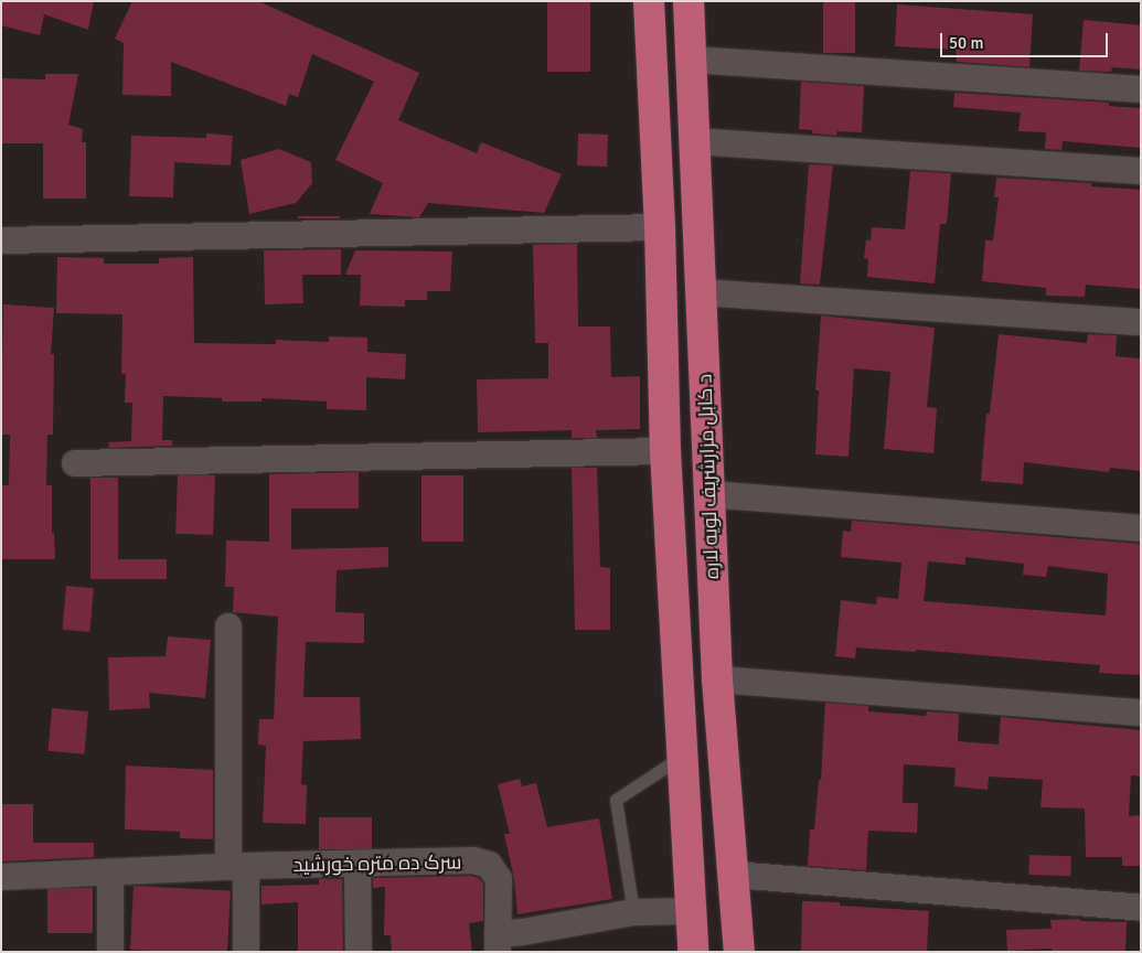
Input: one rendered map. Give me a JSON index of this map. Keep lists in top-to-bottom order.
{
  "streets": {
    "highway": ["د کابل مزارشریف لویه لاره"],
    "street": ["سرک ده متره خورشید"]
  },
  "crossings": [
    ["د کابل مزارشریف لویه لاره", "سرک ده متره خورشید"]
  ],
  "scale_bar": "50 m"
}
